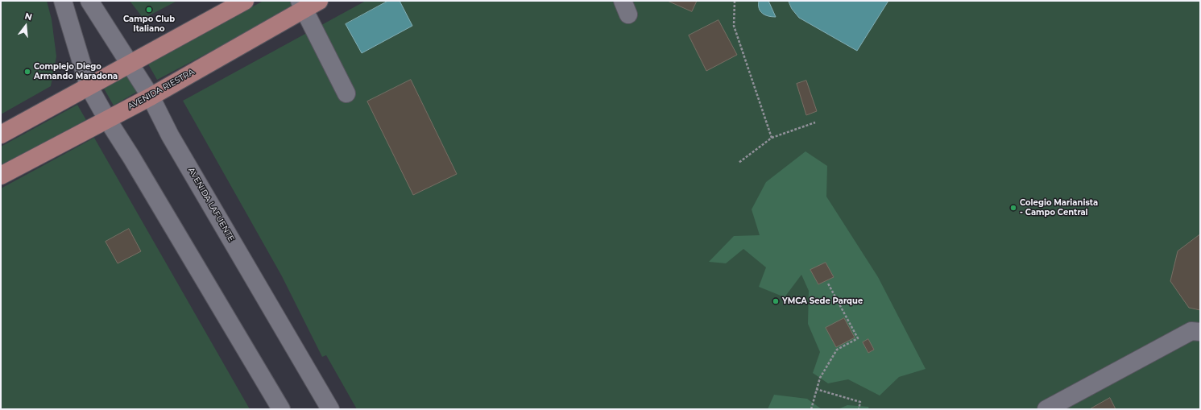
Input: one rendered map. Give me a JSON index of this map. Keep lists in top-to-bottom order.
{
  "streets": {
    "main road": ["AVENIDA RIESTRA"],
    "street": ["AVENIDA LAFUENTE"]
  },
  "crossings": [
    ["AVENIDA RIESTRA", "AVENIDA LAFUENTE"]
  ],
  "places": [
    "Campo Club Italiano",
    "Complejo Diego Armando Maradona",
    "Colegio Marianista - Campo Central",
    "YMCA Sede Parque"
  ],
  "north": "top"
}
